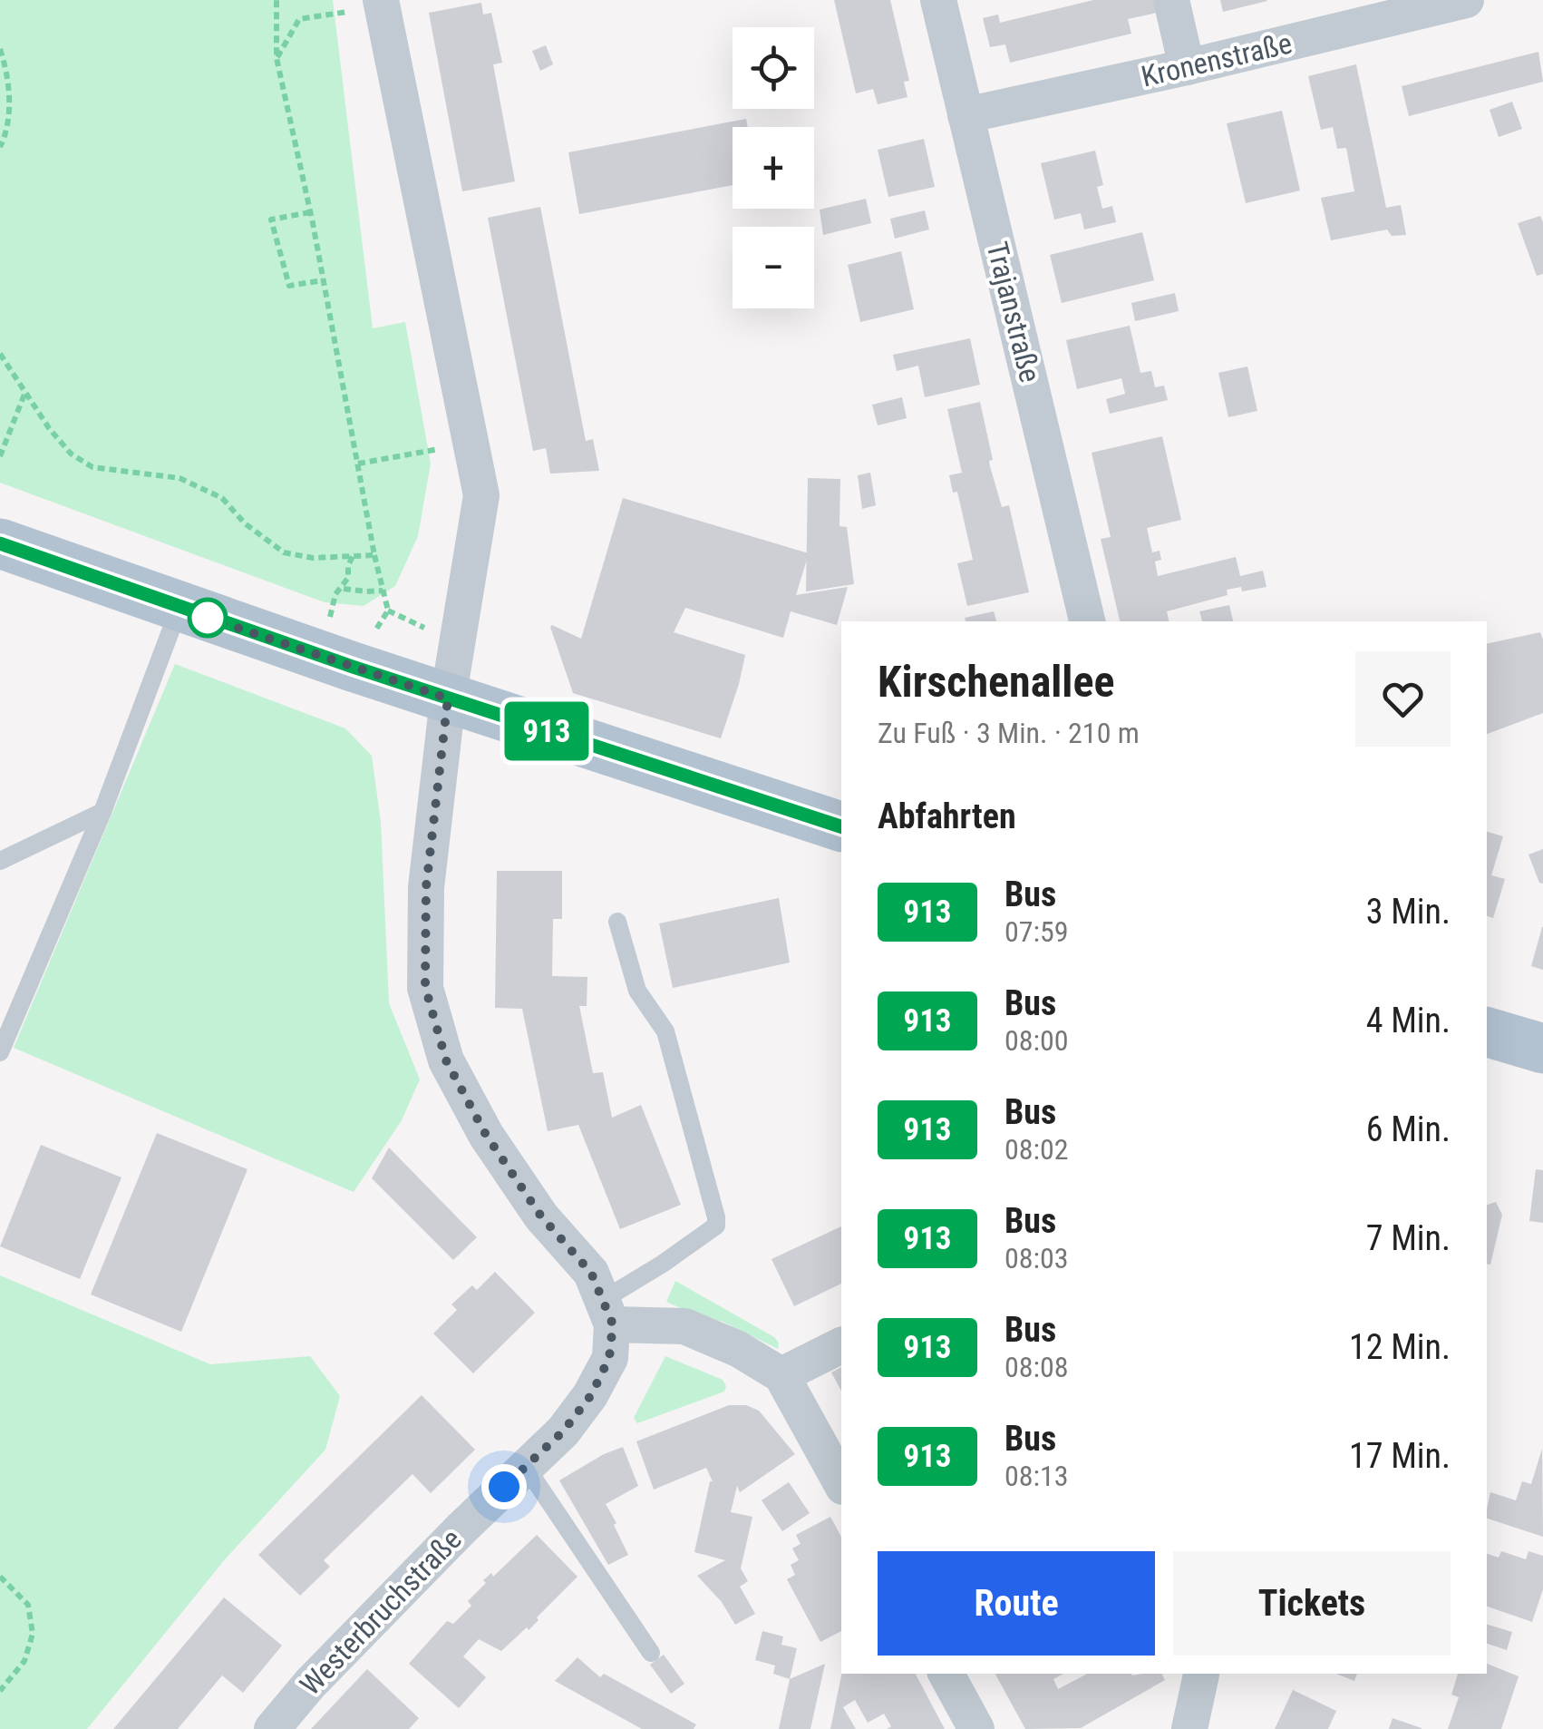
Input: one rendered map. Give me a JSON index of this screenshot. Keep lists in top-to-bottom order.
{
  "streets": {
    "street": ["Kronenstraße", "Trajanstraße", "Westerbruchstraße"]
  },
  "crossings": [
    ["Kronenstraße", "Trajanstraße"]
  ],
  "lines": ["bus line 913"],
  "page": {
    "on_map": "913",
    "map_buttons": ["+", "−"],
    "heading": [
      ["Kirschenallee", "Zu Fuß · 3 Min. · 210 m"],
      "Abfahrten"
    ],
    "list": [
      {
        "mark": "913",
        "name": "Bus",
        "note": "07:59",
        "value": "3 Min."
      },
      {
        "mark": "913",
        "name": "Bus",
        "note": "08:00",
        "value": "4 Min."
      },
      {
        "mark": "913",
        "name": "Bus",
        "note": "08:02",
        "value": "6 Min."
      },
      {
        "mark": "913",
        "name": "Bus",
        "note": "08:03",
        "value": "7 Min."
      },
      {
        "mark": "913",
        "name": "Bus",
        "note": "08:08",
        "value": "12 Min."
      },
      {
        "mark": "913",
        "name": "Bus",
        "note": "08:13",
        "value": "17 Min."
      }
    ],
    "buttons": ["Route", "Tickets"]
  }
}
